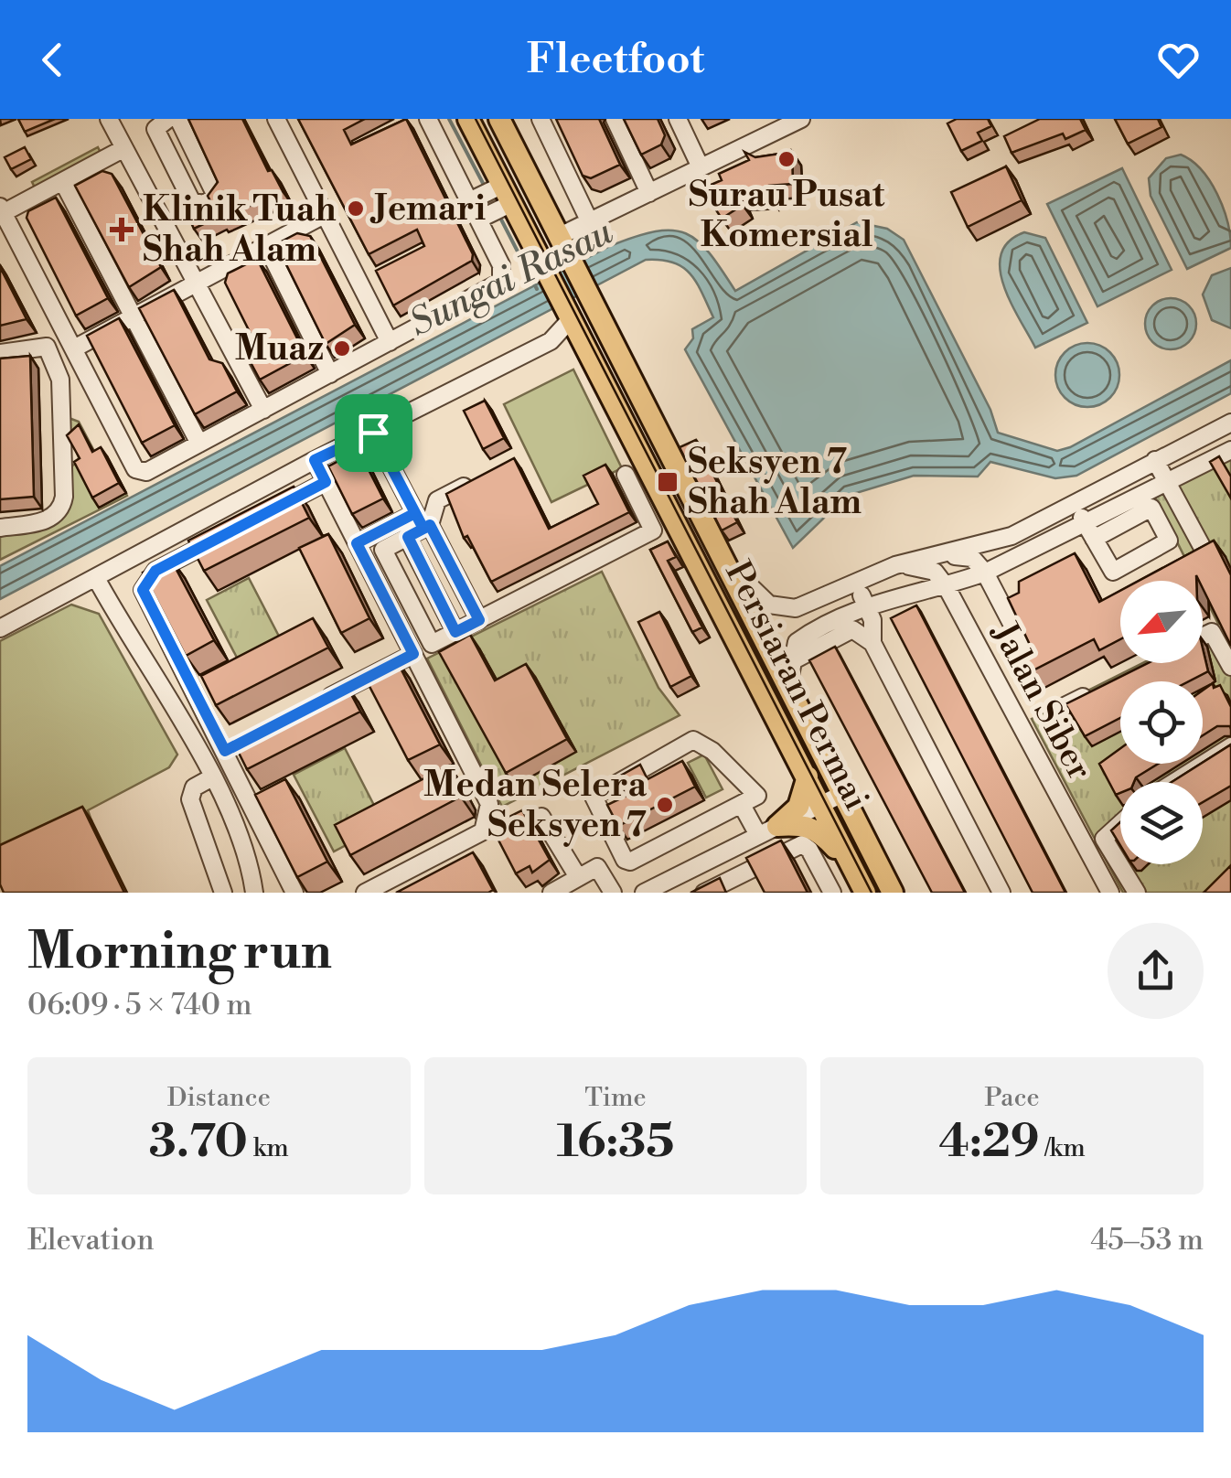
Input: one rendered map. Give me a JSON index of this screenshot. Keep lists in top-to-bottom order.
{
  "streets": {
    "main road": ["Persiaran Permai"],
    "street": ["Jalan Siber"]
  },
  "water": ["Sungai Rasau"],
  "places": {
    "other": [
      "Surau Pusat Komersial",
      "Jemari",
      "Muaz",
      "Medan Selera Seksyen 7"
    ],
    "health": ["Klinik Tuah Shah Alam"],
    "transit": ["Seksyen 7 Shah Alam"]
  },
  "north": "bottom left",
  "page": {
    "header": "Fleetfoot",
    "heading": ["Morning run", "06:09 · 5 × 740 m"],
    "stats": [
      ["Distance", "3.70 km"],
      ["Time", "16:35"],
      ["Pace", "4:29 /km"]
    ],
    "chart": ["Elevation", "45–53 m"]
  }
}
